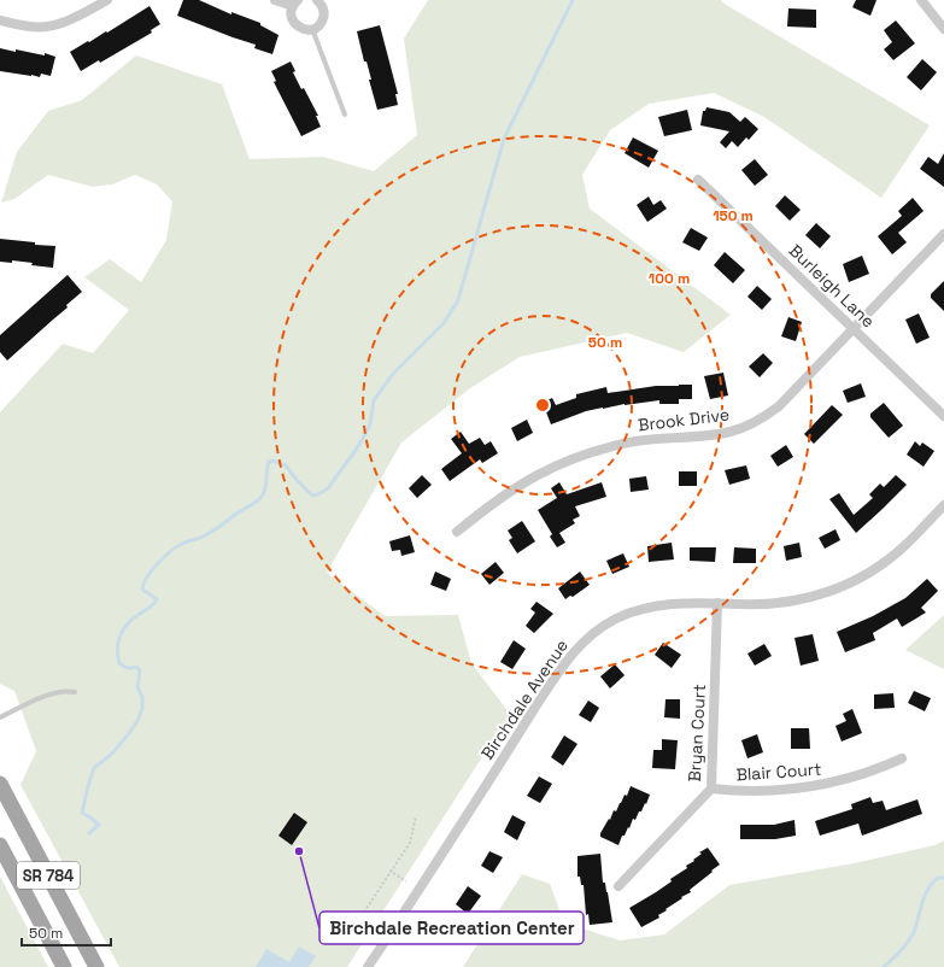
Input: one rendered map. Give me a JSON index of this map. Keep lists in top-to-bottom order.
{
  "streets": {
    "main road": ["SR 784"],
    "street": [
      "Burleigh Lane",
      "Brook Drive",
      "Birchdale Avenue",
      "Bryan Court",
      "Blair Court"
    ]
  },
  "crossings": [
    ["Burleigh Lane", "Brook Drive"],
    ["Birchdale Avenue", "Bryan Court"],
    ["Bryan Court", "Blair Court"]
  ],
  "places": ["Birchdale Recreation Center"],
  "scale_bar": "50 m",
  "rings": ["150 m", "100 m", "50 m"]
}
